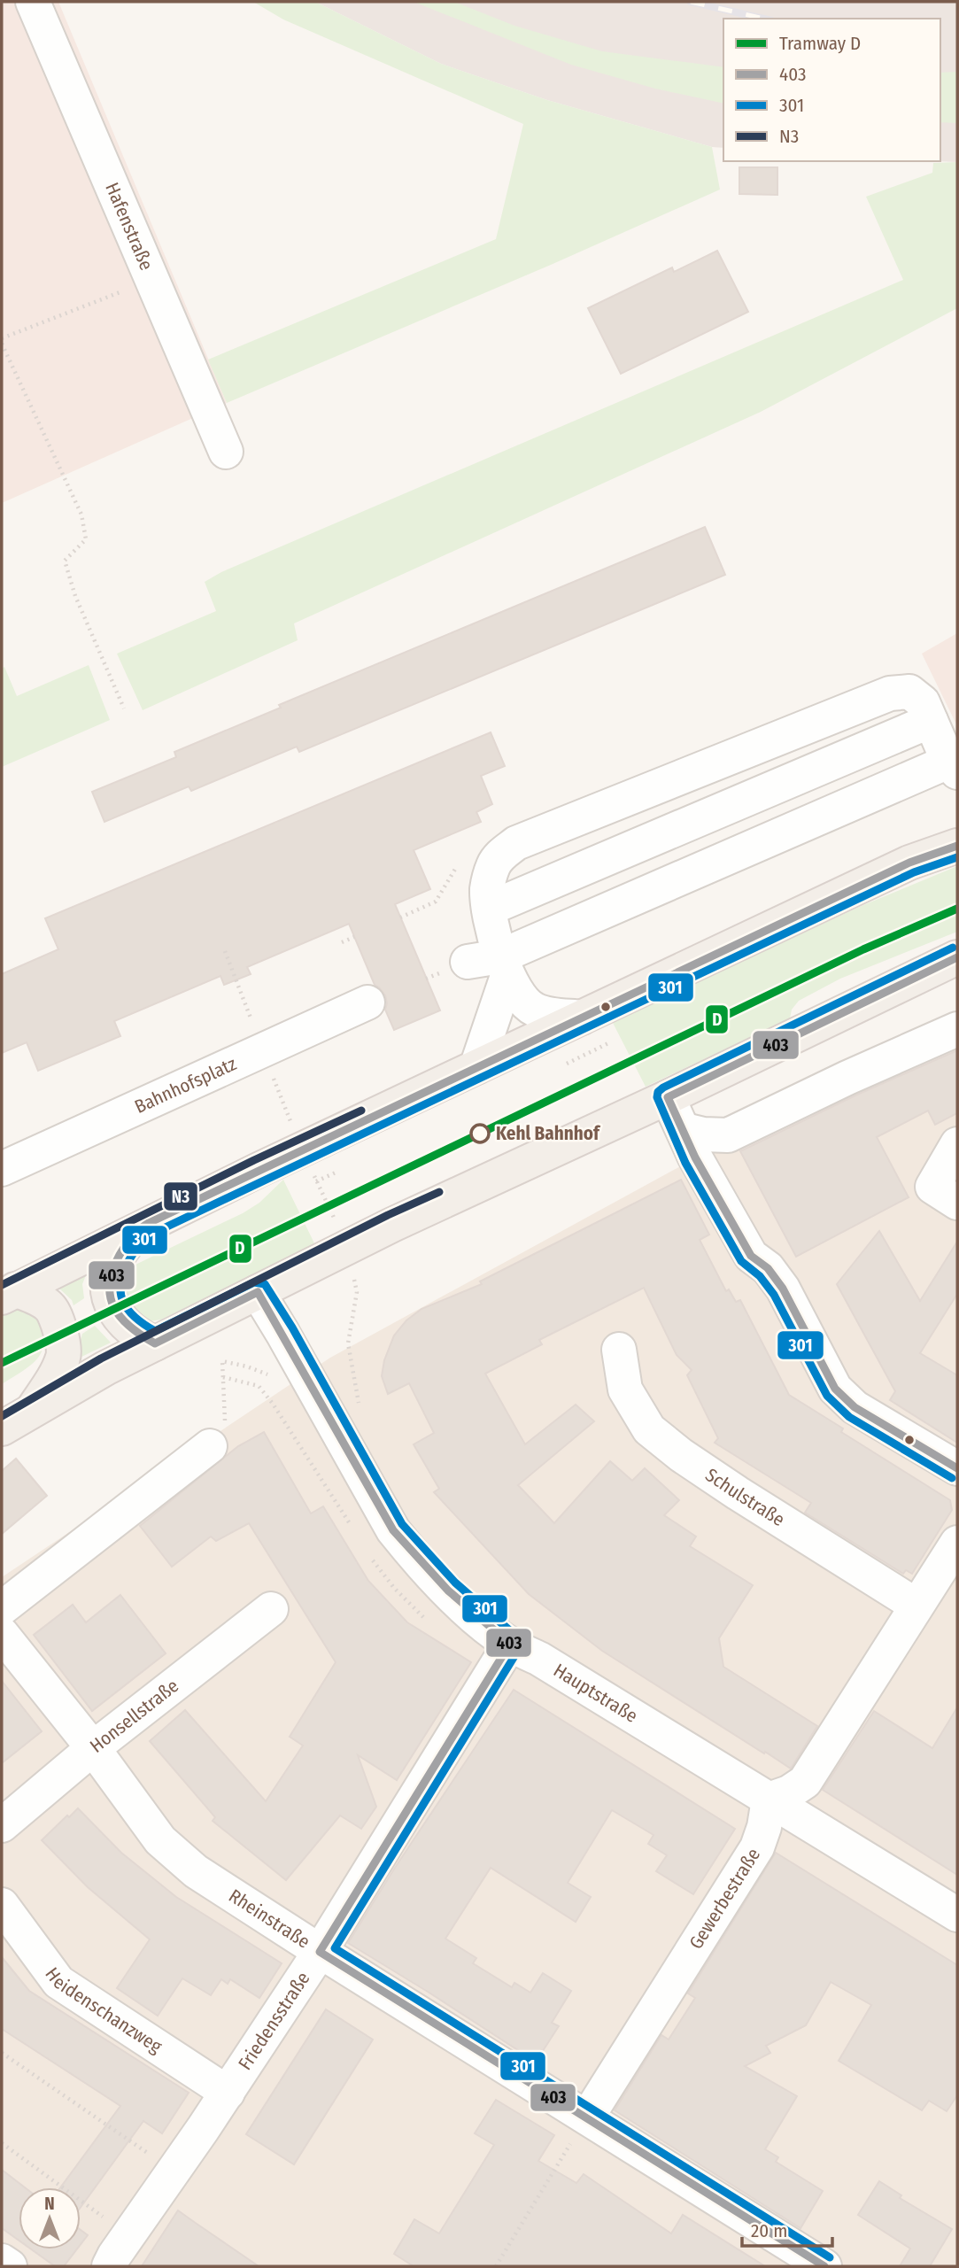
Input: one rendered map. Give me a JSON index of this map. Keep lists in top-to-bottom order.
{
  "streets": {
    "street": [
      "Hafenstraße",
      "Bahnhofsplatz",
      "Schulstraße",
      "Hauptstraße",
      "Honsellstraße",
      "Gewerbestraße",
      "Rheinstraße",
      "Heidenschanzweg",
      "Friedensstraße"
    ]
  },
  "crossings": [
    ["Hauptstraße", "Gewerbestraße"],
    ["Hauptstraße", "Friedensstraße"],
    ["Honsellstraße", "Rheinstraße"],
    ["Gewerbestraße", "Rheinstraße"],
    ["Rheinstraße", "Friedensstraße"],
    ["Heidenschanzweg", "Friedensstraße"]
  ],
  "places": ["Kehl Bahnhof"],
  "lines": [
    "transit line 403",
    "transit line 301",
    "tram line D",
    "transit line N3"
  ],
  "legend": [
    "Tramway D",
    "403",
    "301",
    "N3"
  ],
  "scale_bar": "20 m",
  "north": "top"
}
